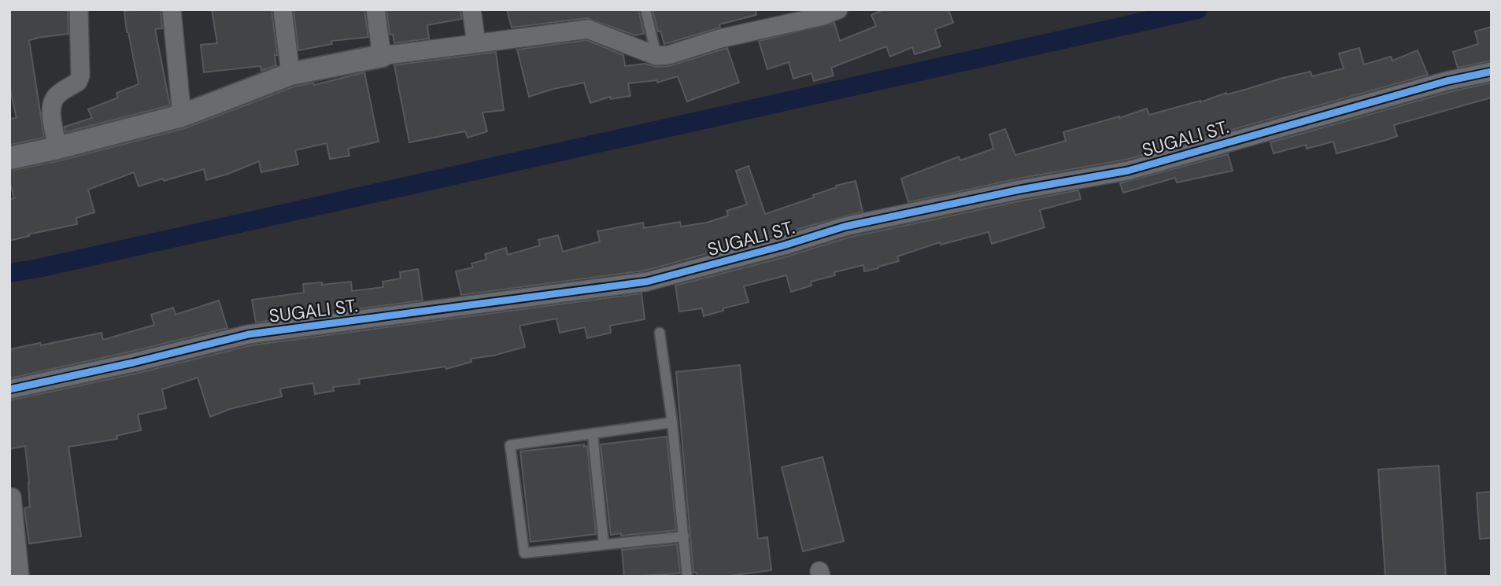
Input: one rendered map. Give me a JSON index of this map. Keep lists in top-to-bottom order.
{
  "streets": {
    "street": ["SUGALI ST."]
  }
}
